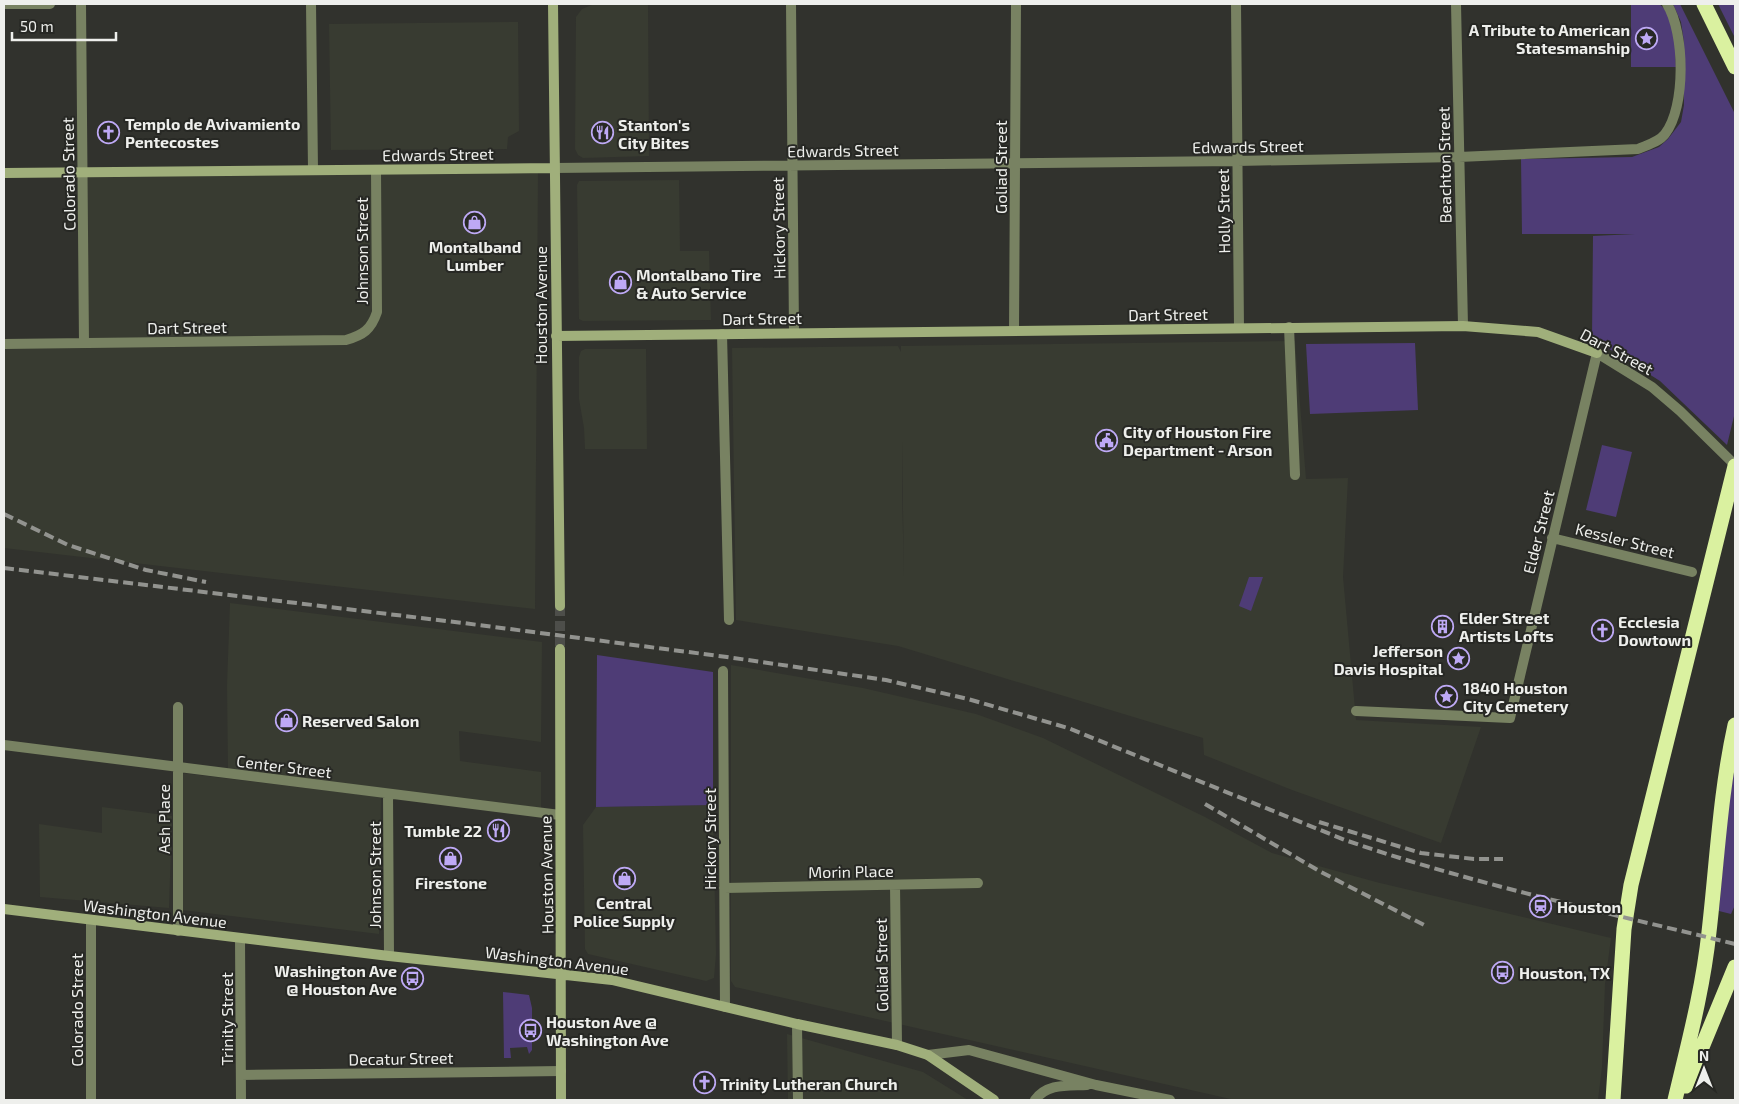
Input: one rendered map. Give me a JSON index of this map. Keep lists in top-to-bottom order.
{
  "streets": {
    "main road": [
      "Edwards Street",
      "Houston Avenue",
      "Dart Street",
      "Washington Avenue"
    ],
    "street": [
      "Beachton Street",
      "Goliad Street",
      "Colorado Street",
      "Holly Street",
      "Hickory Street",
      "Johnson Street",
      "Elder Street",
      "Kessler Street",
      "Center Street",
      "Ash Place",
      "Morin Place",
      "Trinity Street",
      "Decatur Street"
    ]
  },
  "crossings": [
    ["Edwards Street", "Beachton Street"],
    ["Edwards Street", "Goliad Street"],
    ["Edwards Street", "Colorado Street"],
    ["Edwards Street", "Holly Street"],
    ["Edwards Street", "Hickory Street"],
    ["Edwards Street", "Johnson Street"],
    ["Edwards Street", "Houston Avenue"],
    ["Beachton Street", "Dart Street"],
    ["Goliad Street", "Dart Street"],
    ["Goliad Street", "Morin Place"],
    ["Goliad Street", "Washington Avenue"],
    ["Colorado Street", "Dart Street"],
    ["Colorado Street", "Washington Avenue"],
    ["Holly Street", "Dart Street"],
    ["Hickory Street", "Dart Street"],
    ["Hickory Street", "Morin Place"],
    ["Hickory Street", "Washington Avenue"],
    ["Johnson Street", "Dart Street"],
    ["Johnson Street", "Center Street"],
    ["Johnson Street", "Washington Avenue"],
    ["Houston Avenue", "Dart Street"],
    ["Houston Avenue", "Center Street"],
    ["Houston Avenue", "Washington Avenue"],
    ["Houston Avenue", "Decatur Street"],
    ["Dart Street", "Elder Street"],
    ["Elder Street", "Kessler Street"],
    ["Center Street", "Ash Place"],
    ["Ash Place", "Washington Avenue"],
    ["Washington Avenue", "Trinity Street"],
    ["Trinity Street", "Decatur Street"]
  ],
  "places": {
    "place": ["A Tribute to American Statesmanship", "Jefferson Davis Hospital", "1840 Houston City Cemetery"],
    "church": ["Templo de Avivamiento Pentecostes", "Ecclesia Dowtown", "Trinity Lutheran Church"],
    "restaurant": ["Stanton's City Bites", "Tumble 22"],
    "shop": [
      "Montalband Lumber",
      "Montalbano Tire & Auto Service",
      "Reserved Salon",
      "Firestone",
      "Central Police Supply"
    ],
    "public building": ["City of Houston Fire Department - Arson"],
    "building": ["Elder Street Artists Lofts"],
    "station": ["Houston"],
    "bus stop": ["Houston, TX", "Washington Ave @ Houston Ave", "Houston Ave @ Washington Ave"]
  },
  "scale_bar": "50 m",
  "north": "top"
}
